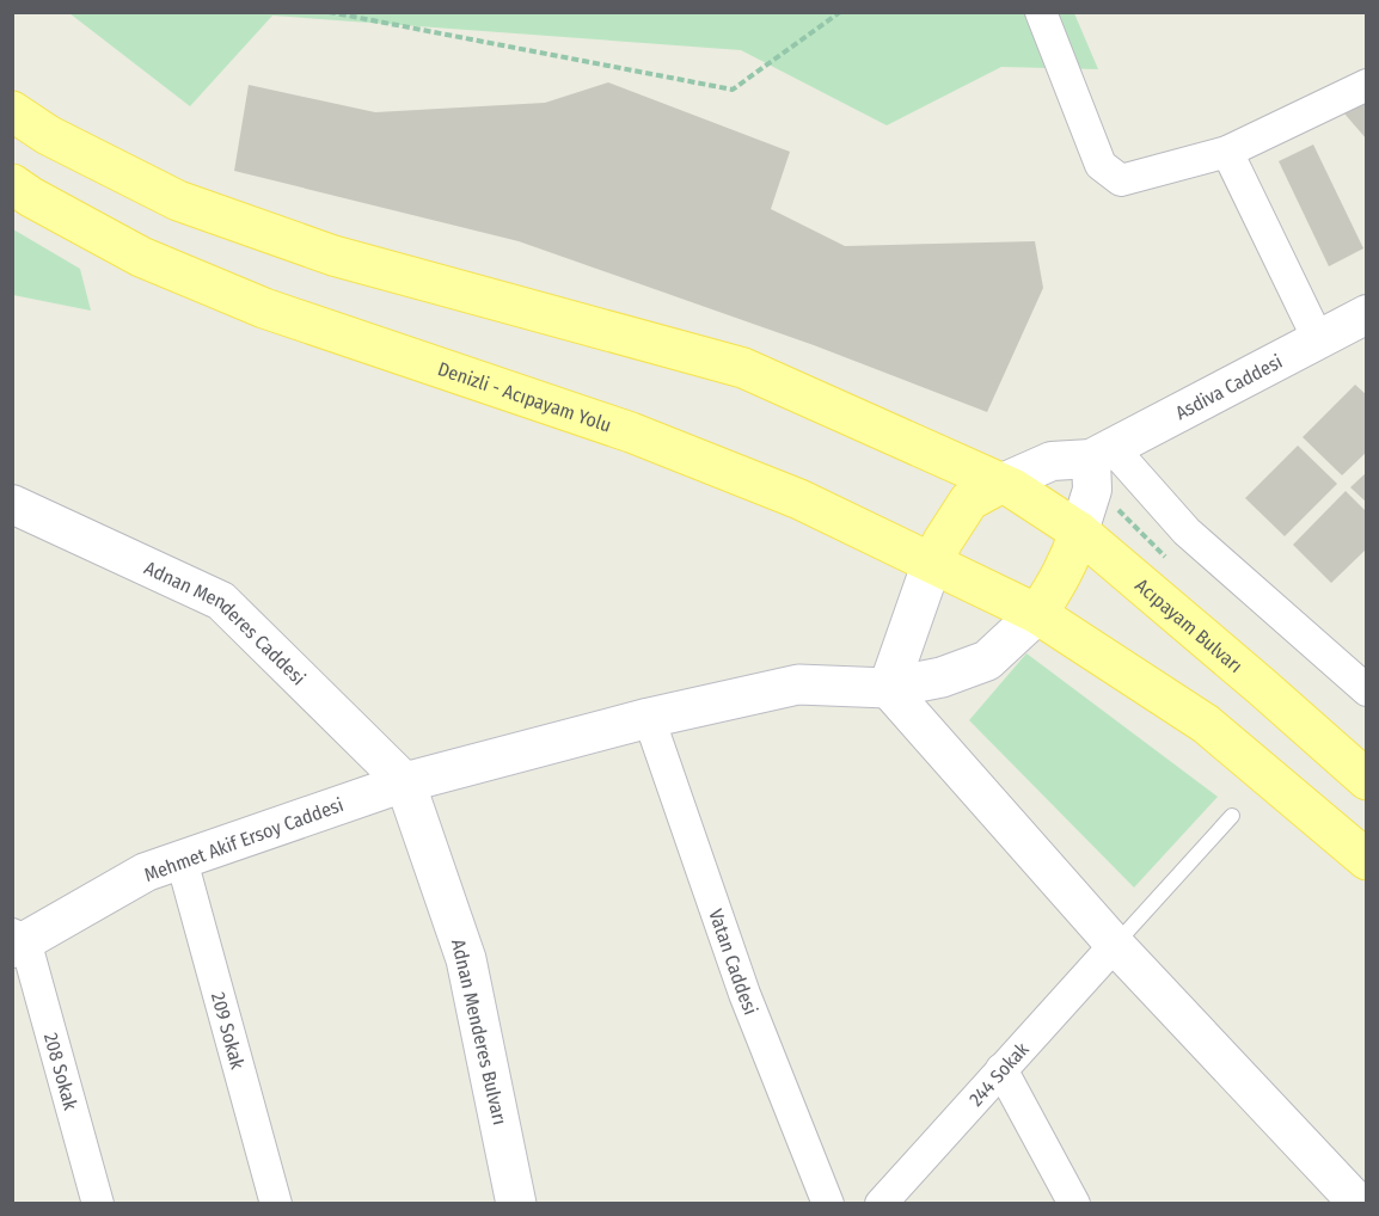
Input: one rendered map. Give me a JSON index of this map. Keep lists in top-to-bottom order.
{
  "streets": {
    "main road": ["Denizli - Acıpayam Yolu", "Acıpayam Bulvarı", "Adnan Menderes Bulvarı"],
    "street": [
      "Asdiva Caddesi",
      "Adnan Menderes Caddesi",
      "Mehmet Akif Ersoy Caddesi",
      "Vatan Caddesi",
      "209 Sokak",
      "208 Sokak",
      "244 Sokak"
    ]
  },
  "crossings": [
    ["Asdiva Caddesi", "Acıpayam Bulvarı"],
    ["Adnan Menderes Caddesi", "Mehmet Akif Ersoy Caddesi"],
    ["Adnan Menderes Caddesi", "Adnan Menderes Bulvarı"],
    ["Mehmet Akif Ersoy Caddesi", "209 Sokak"],
    ["Mehmet Akif Ersoy Caddesi", "Adnan Menderes Bulvarı"],
    ["Mehmet Akif Ersoy Caddesi", "208 Sokak"]
  ]
}
